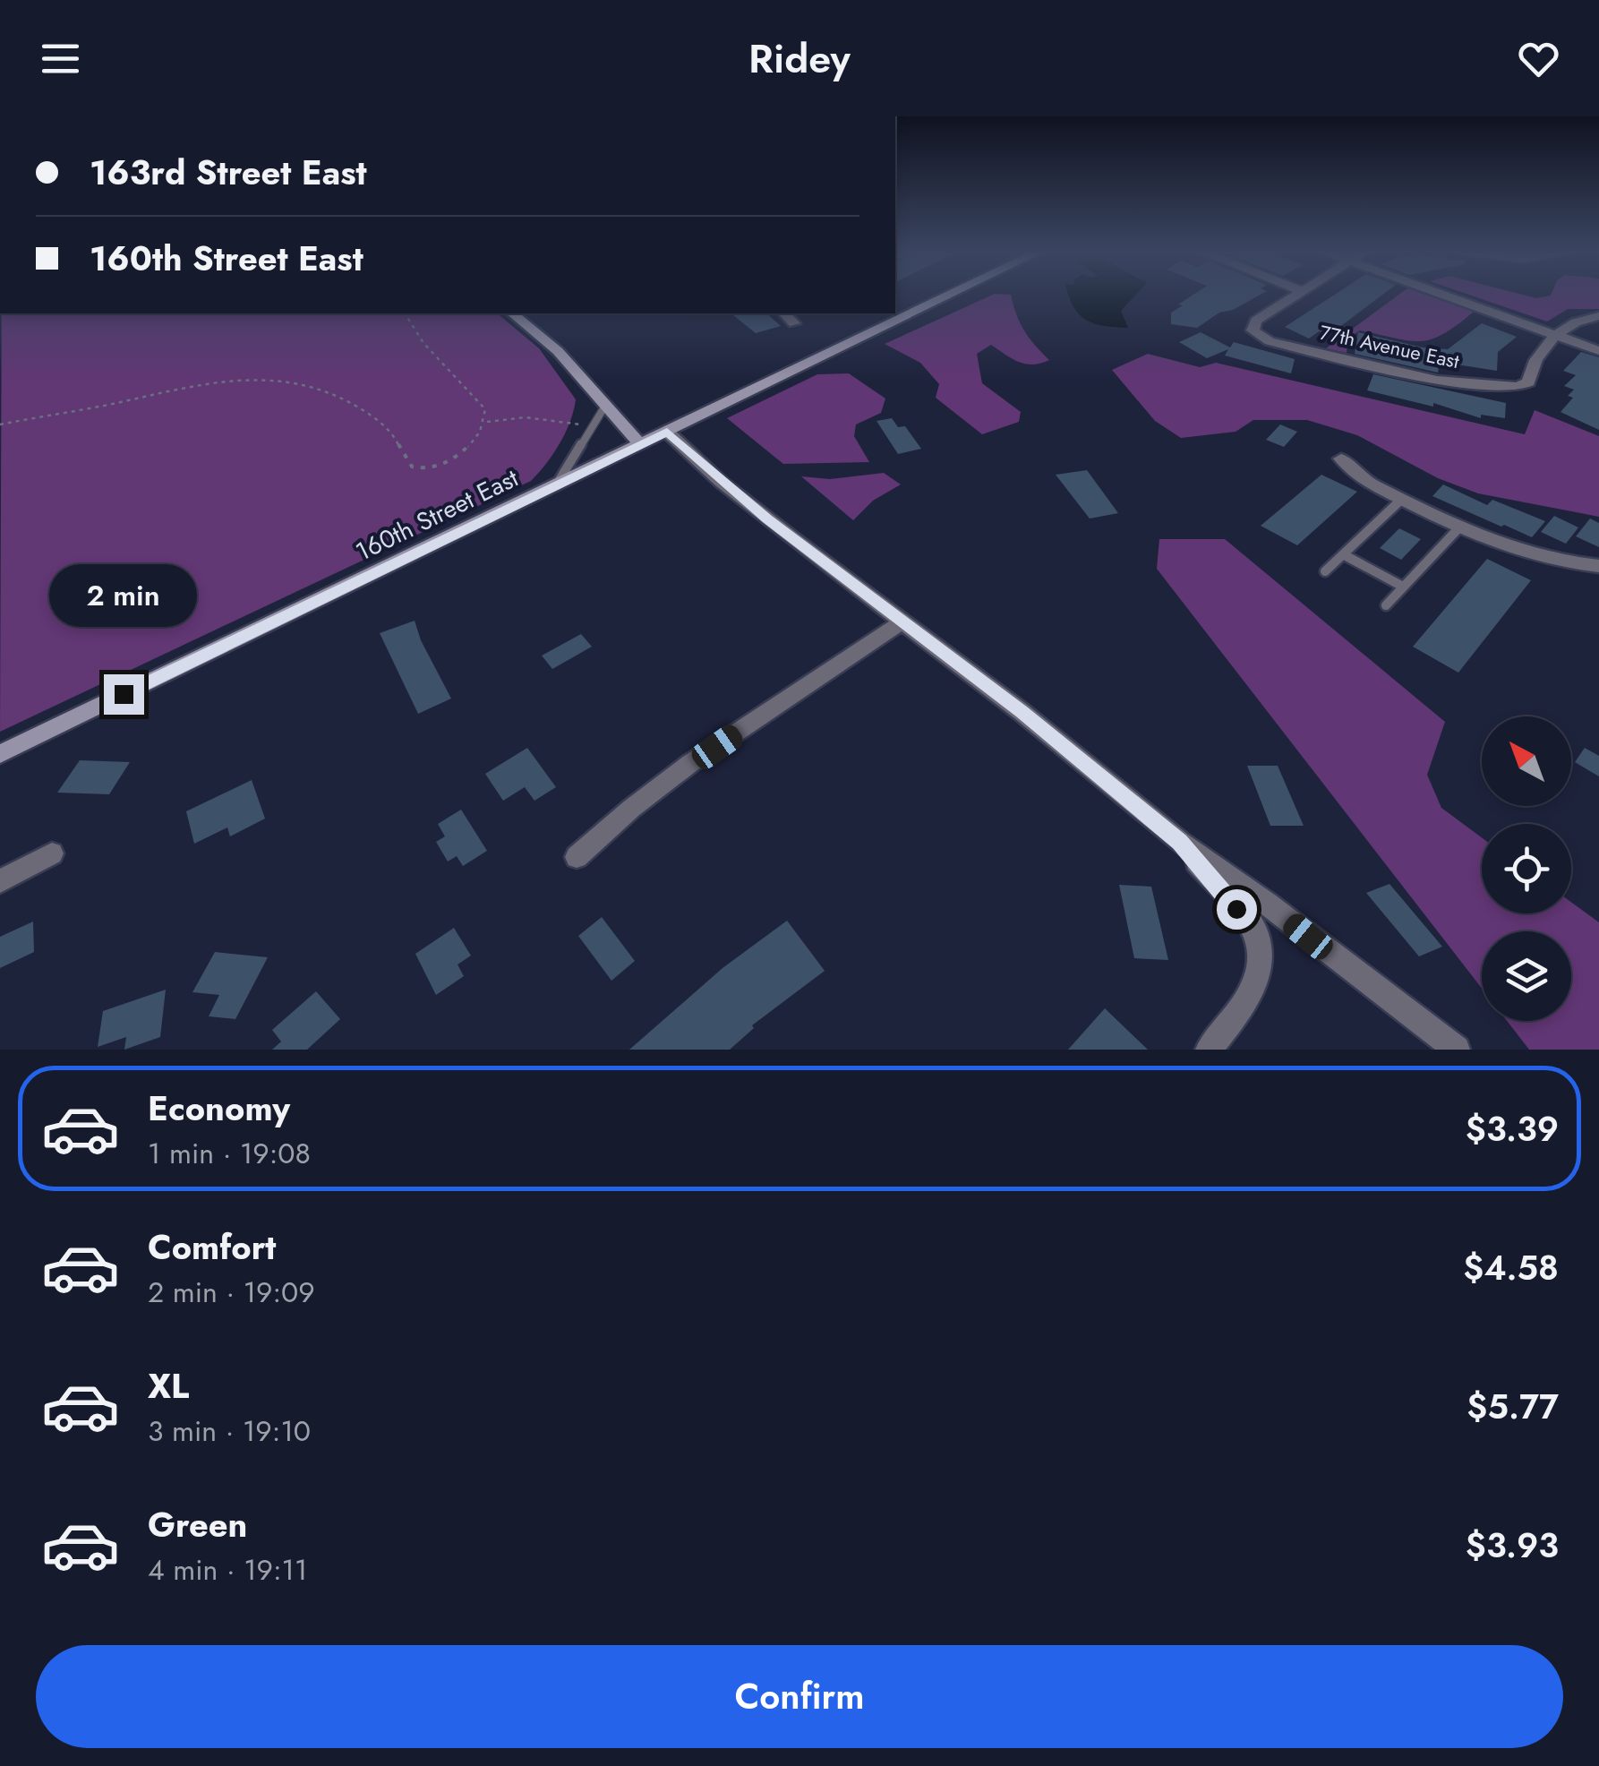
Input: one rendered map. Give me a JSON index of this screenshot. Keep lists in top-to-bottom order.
{
  "streets": {
    "main road": ["160th Street East"],
    "street": ["77th Avenue East"]
  },
  "north": "top left",
  "page": {
    "header": "Ridey",
    "banner": ["163rd Street East", "160th Street East"],
    "bubble": "2 min",
    "list": [
      {
        "name": "Economy",
        "note": "1 min · 19:08",
        "value": "$3.39"
      },
      {
        "name": "Comfort",
        "note": "2 min · 19:09",
        "value": "$4.58"
      },
      {
        "name": "XL",
        "note": "3 min · 19:10",
        "value": "$5.77"
      },
      {
        "name": "Green",
        "note": "4 min · 19:11",
        "value": "$3.93"
      }
    ],
    "buttons": "Confirm"
  }
}
